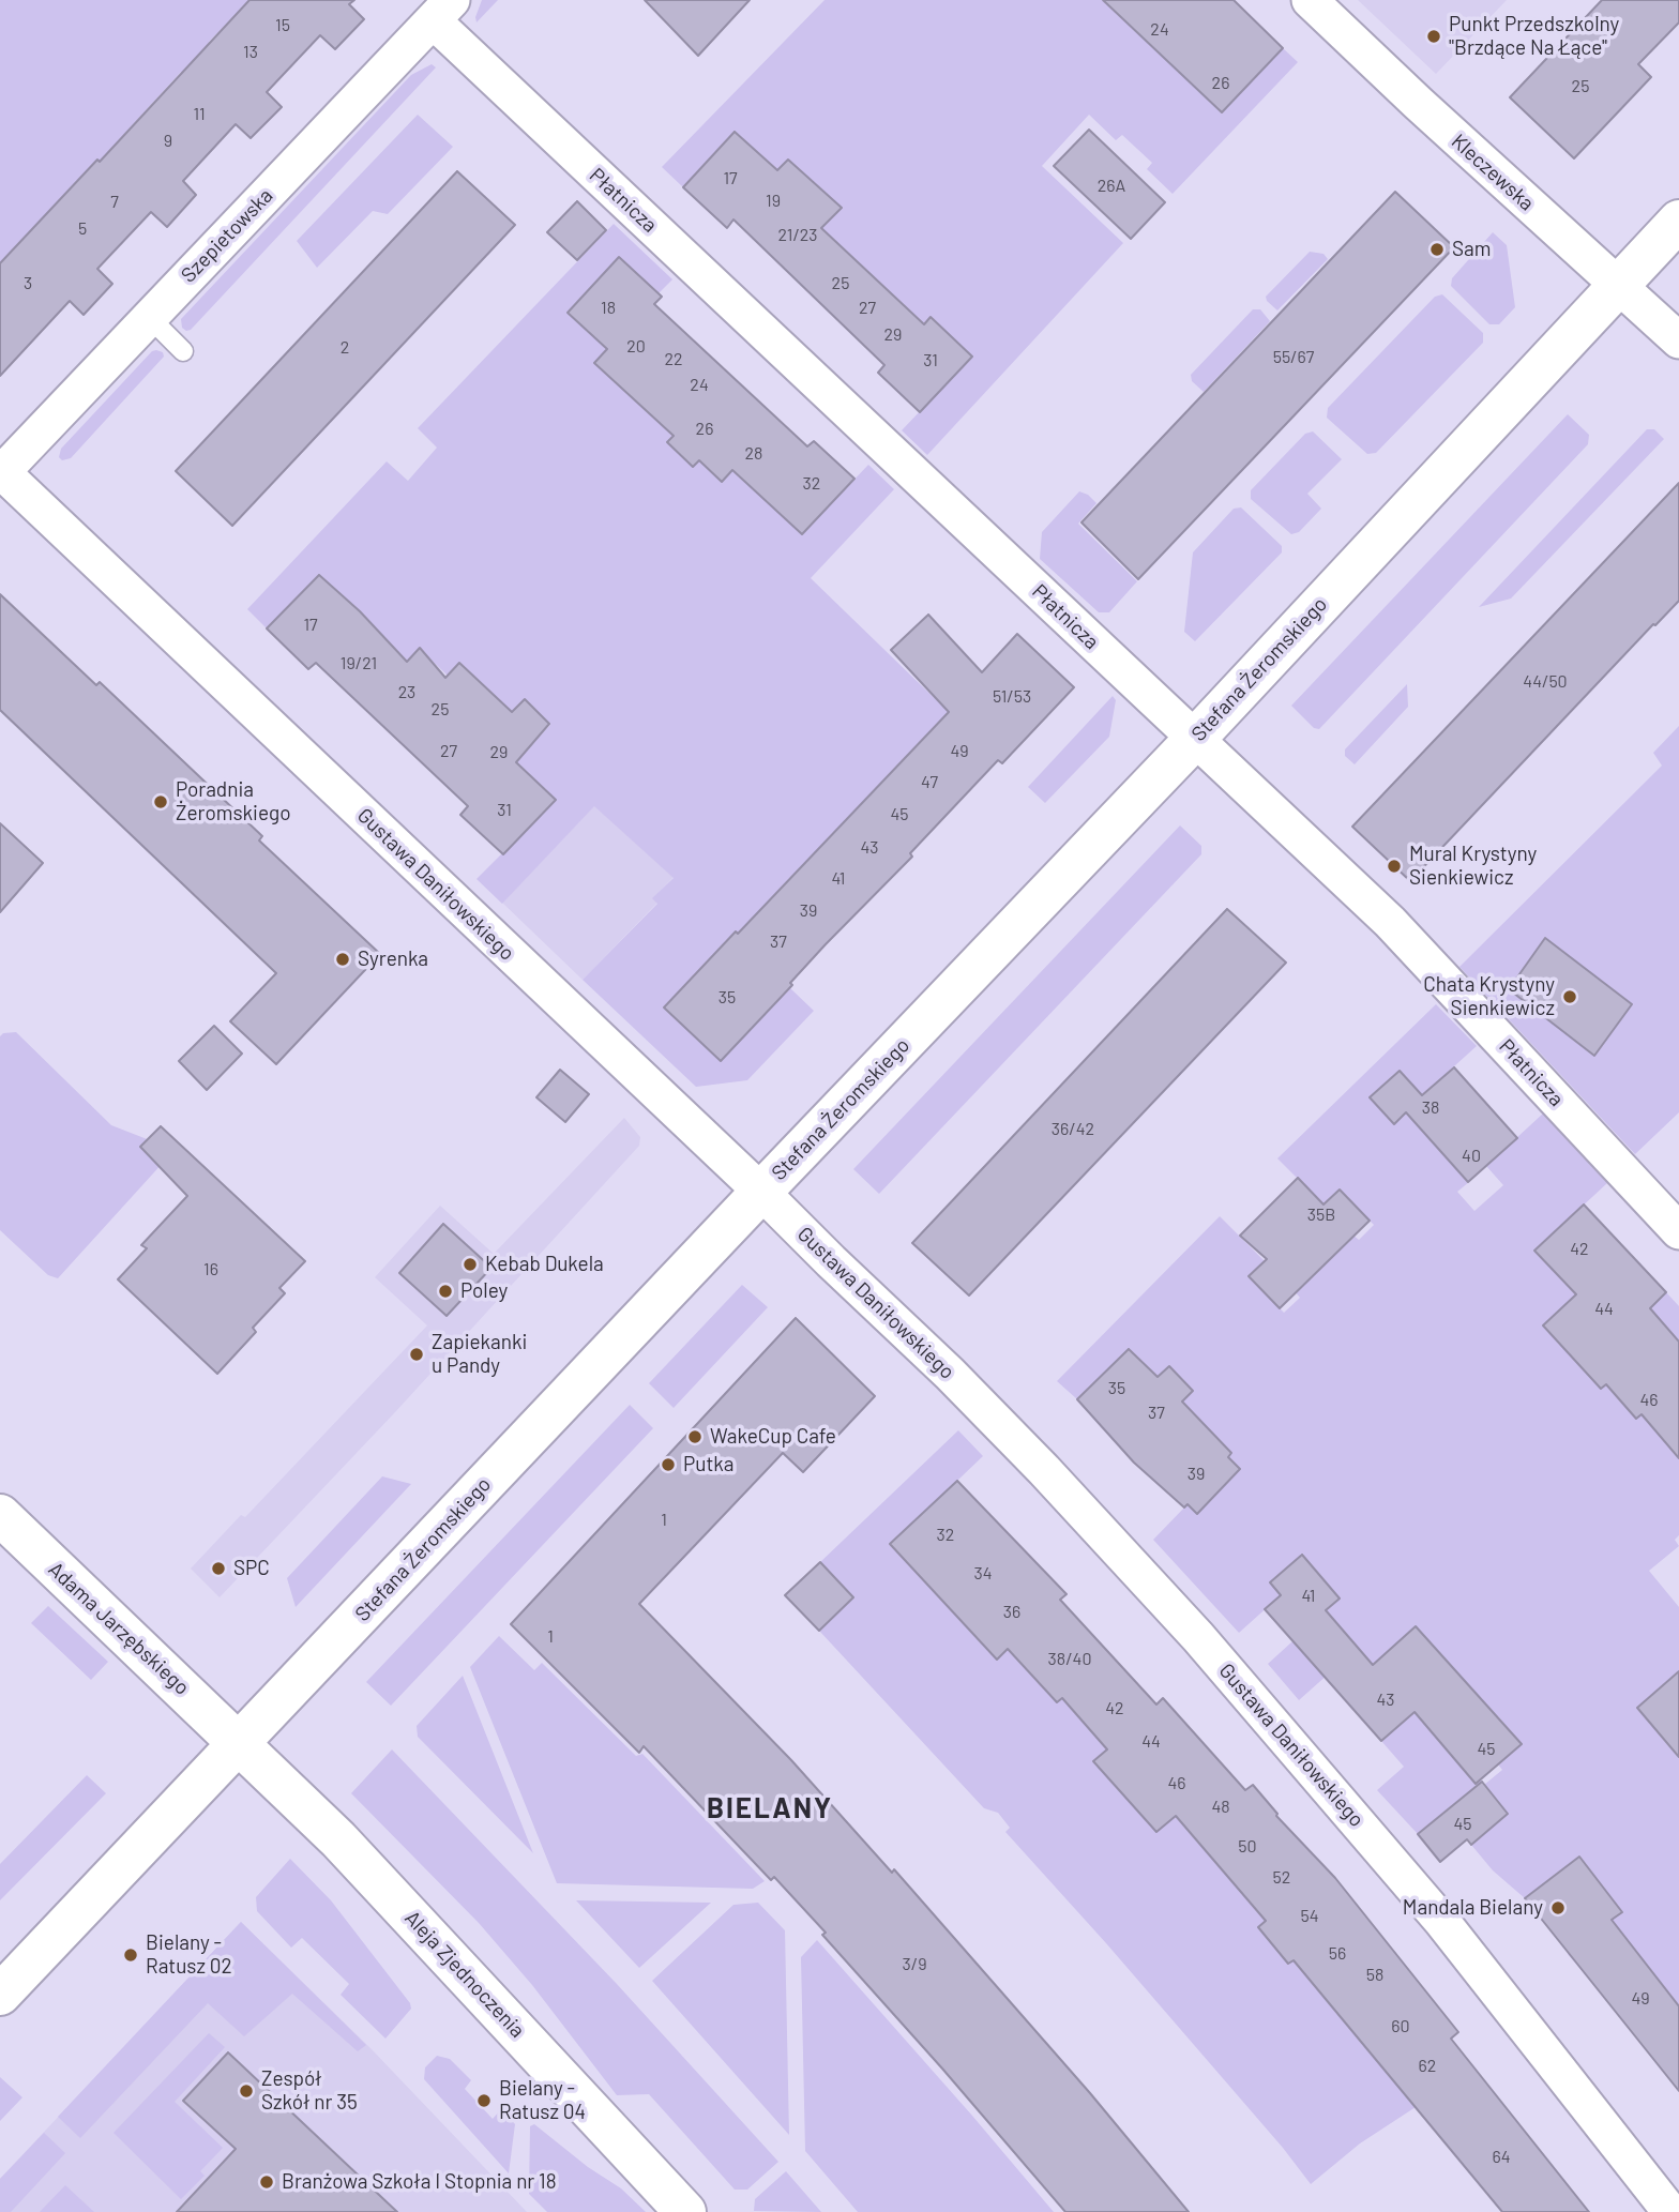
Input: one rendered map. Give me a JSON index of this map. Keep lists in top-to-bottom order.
{
  "streets": {
    "main road": ["Stefana Żeromskiego", "Adama Jarzębskiego", "Aleja Zjednoczenia"],
    "street": [
      "Kleczewska",
      "Płatnicza",
      "Szepietowska",
      "Gustawa Daniłowskiego"
    ]
  },
  "crossings": [
    ["Kleczewska", "Stefana Żeromskiego"],
    ["Płatnicza", "Szepietowska"],
    ["Płatnicza", "Stefana Żeromskiego"],
    ["Szepietowska", "Gustawa Daniłowskiego"],
    ["Stefana Żeromskiego", "Gustawa Daniłowskiego"],
    ["Stefana Żeromskiego", "Adama Jarzębskiego"],
    ["Stefana Żeromskiego", "Aleja Zjednoczenia"],
    ["Adama Jarzębskiego", "Aleja Zjednoczenia"]
  ],
  "districts": ["BIELANY"],
  "places": [
    "Punkt Przedszkolny \"Brzdące Na Łące\"",
    "Sam",
    "Poradnia Żeromskiego",
    "Mural Krystyny Sienkiewicz",
    "Syrenka",
    "Chata Krystyny Sienkiewicz",
    "Kebab Dukela",
    "Poley",
    "Zapiekanki u Pandy",
    "WakeCup Cafe",
    "Putka",
    "SPC",
    "Mandala Bielany",
    "Bielany - Ratusz 02",
    "Zespół Szkół nr 35",
    "Bielany - Ratusz 04",
    "Branżowa Szkoła I Stopnia nr 18"
  ],
  "house_numbers": [
    "15",
    "24",
    "13",
    "26",
    "25",
    "11",
    "9",
    "17",
    "26A",
    "19",
    "7",
    "5",
    "21/23",
    "3",
    "25",
    "18",
    "27",
    "29",
    "20",
    "2",
    "55/67",
    "22",
    "31",
    "24",
    "26",
    "28",
    "32",
    "17",
    "19/21",
    "44/50",
    "23",
    "51/53",
    "25",
    "27",
    "49",
    "29",
    "47",
    "31",
    "45",
    "43",
    "41",
    "39",
    "37",
    "35",
    "38",
    "36/42",
    "40",
    "35B",
    "42",
    "16",
    "44",
    "35",
    "46",
    "37",
    "39",
    "1",
    "32",
    "34",
    "41",
    "36",
    "1",
    "38/40",
    "43",
    "42",
    "44",
    "45",
    "46",
    "48",
    "45",
    "50",
    "52",
    "54",
    "56",
    "3/9",
    "58",
    "49",
    "60",
    "62",
    "64"
  ]
}
